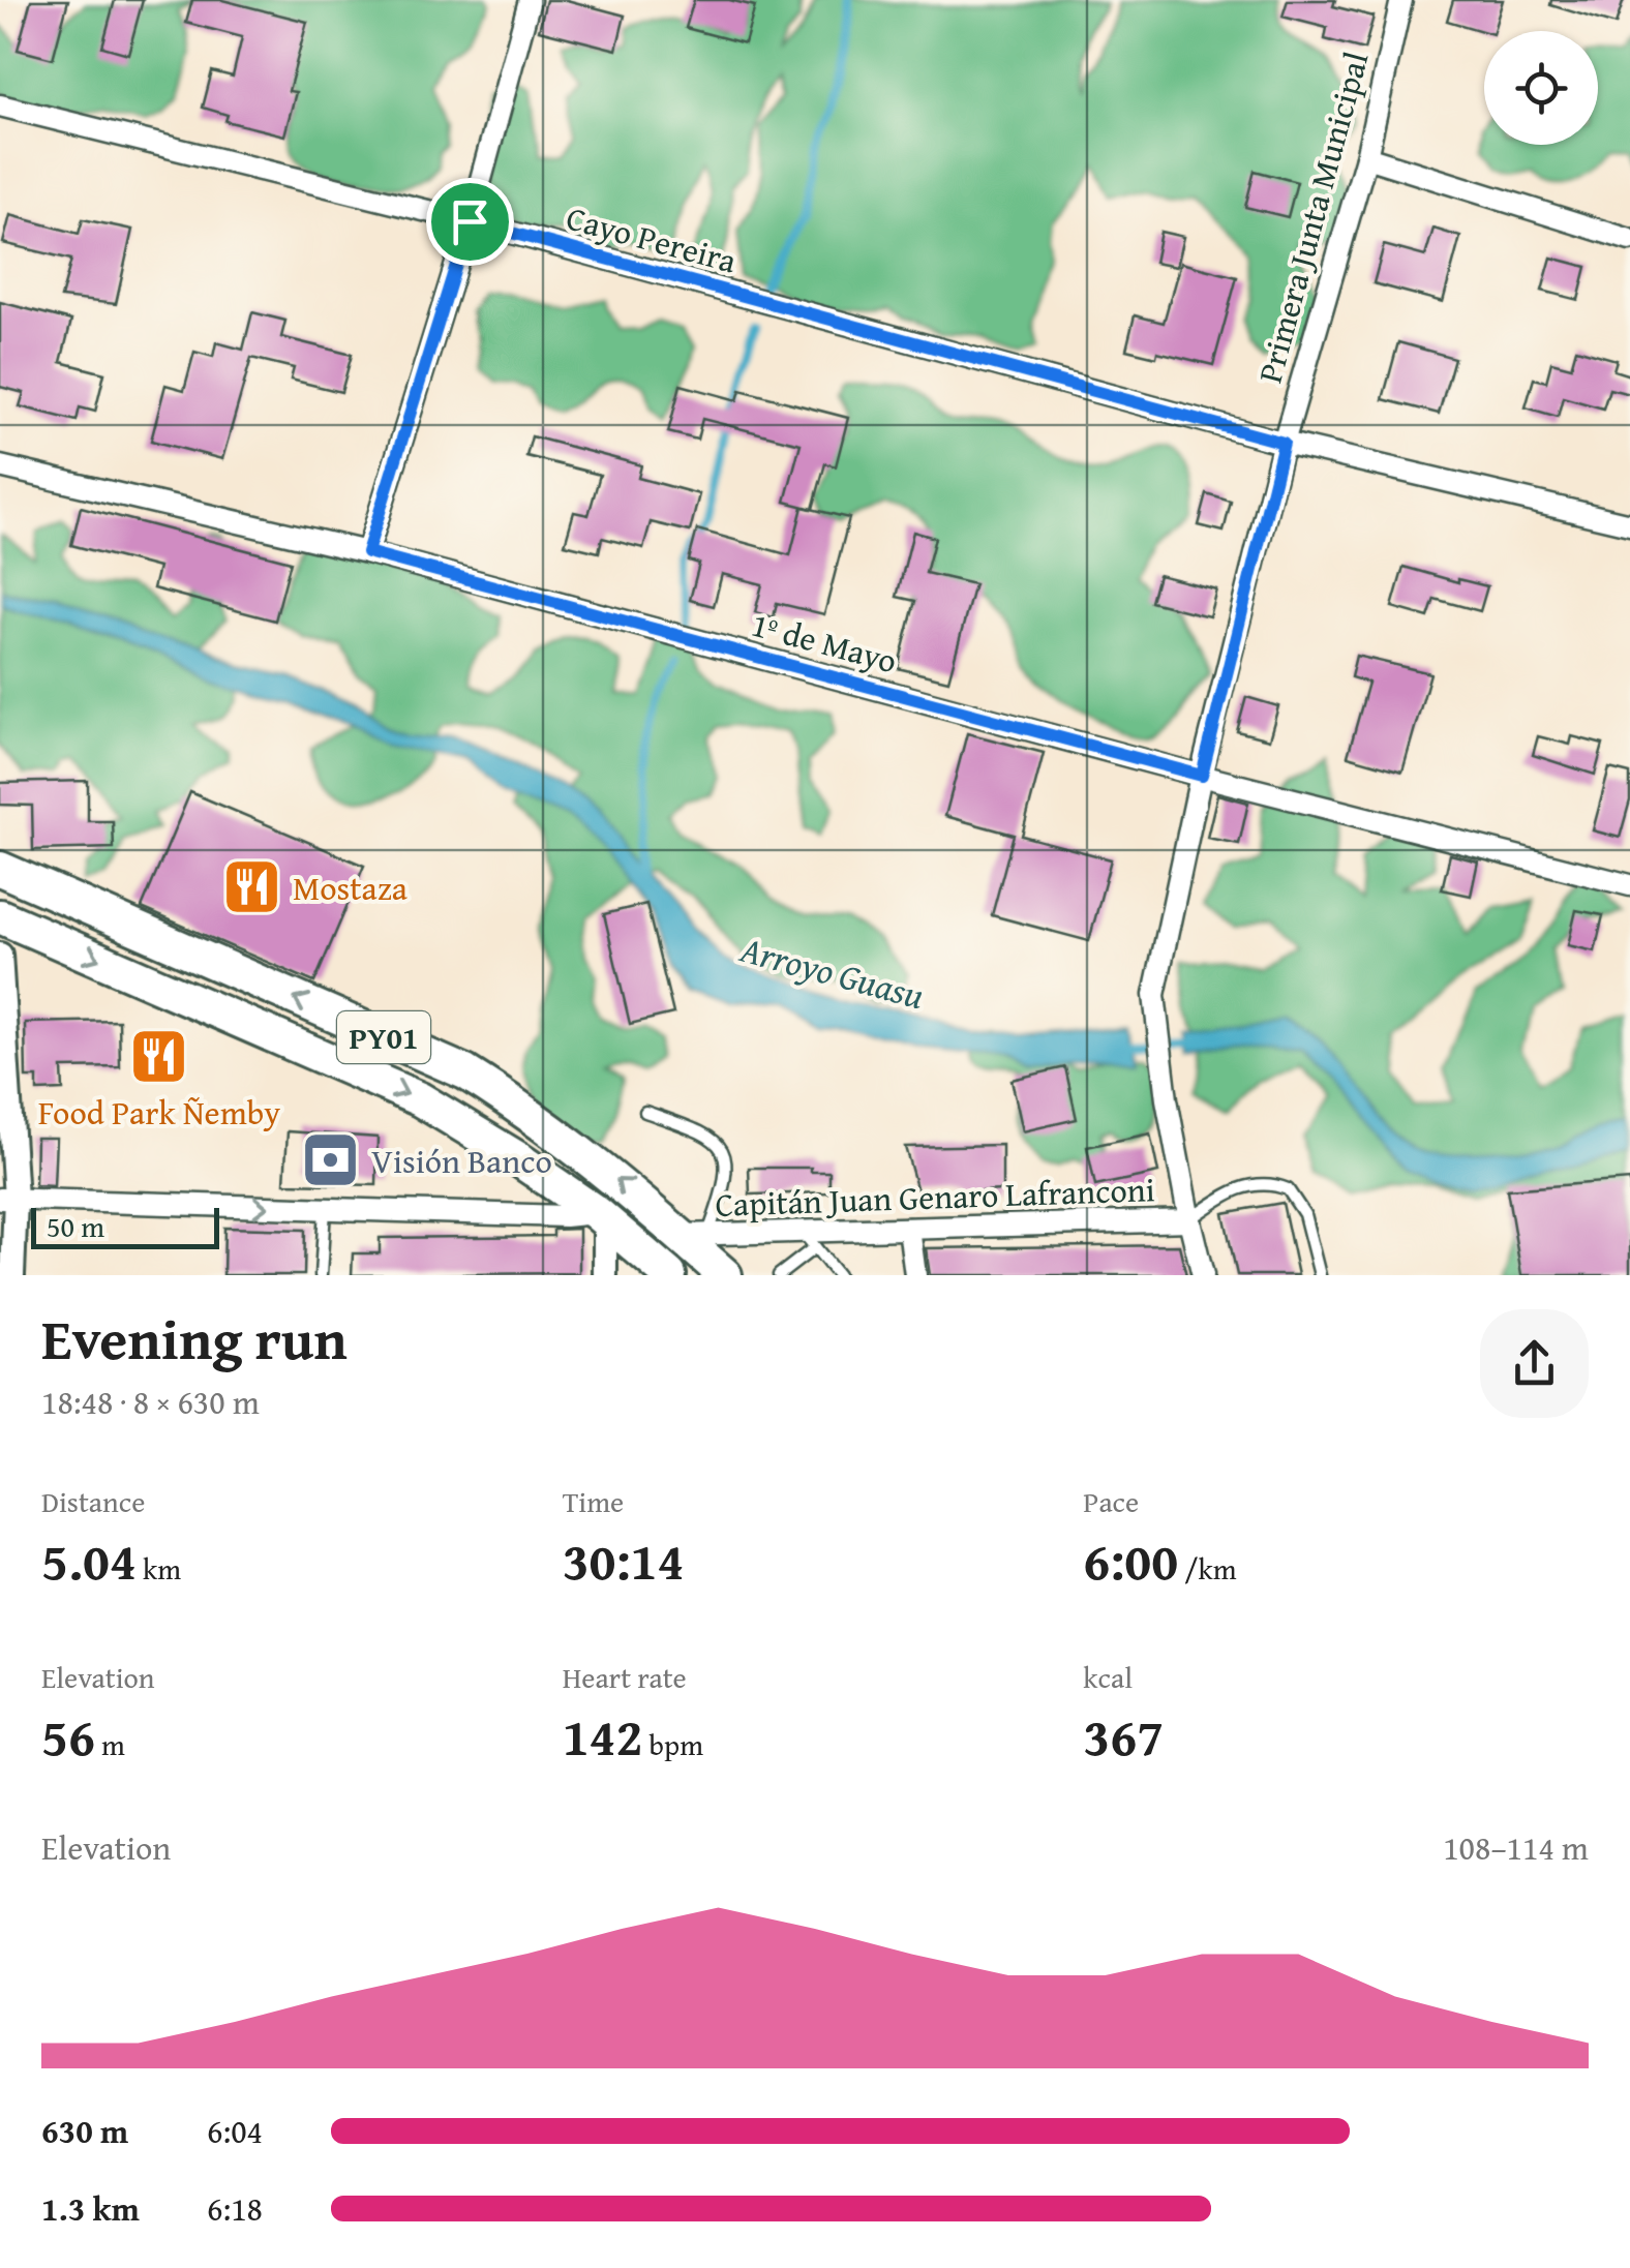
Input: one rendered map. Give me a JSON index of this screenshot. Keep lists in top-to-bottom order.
{
  "streets": {
    "highway": ["PY01"],
    "street": [
      "Primera Junta Municipal",
      "Cayo Pereira",
      "1º de Mayo",
      "Capitán Juan Genaro Lafranconi"
    ]
  },
  "crossings": [
    ["Primera Junta Municipal", "Cayo Pereira"],
    ["Primera Junta Municipal", "1º de Mayo"],
    ["Primera Junta Municipal", "Capitán Juan Genaro Lafranconi"],
    ["PY01", "Capitán Juan Genaro Lafranconi"]
  ],
  "water": ["Arroyo Guasu"],
  "places": {
    "restaurant": ["Mostaza", "Food Park Ñemby"],
    "bank": ["Visión Banco"]
  },
  "scale_bar": "50 m",
  "page": {
    "scale": "50 m",
    "heading": ["Evening run", "18:48 · 8 × 630 m"],
    "stats": [
      ["Distance", "5.04 km"],
      ["Time", "30:14"],
      ["Pace", "6:00 /km"],
      ["Elevation", "56 m"],
      ["Heart rate", "142 bpm"],
      ["kcal", "367"]
    ],
    "chart": ["Elevation", "108–114 m"],
    "list": [
      {
        "name": "630 m",
        "note": "6:04"
      },
      {
        "name": "1.3 km",
        "note": "6:18"
      }
    ]
  }
}
